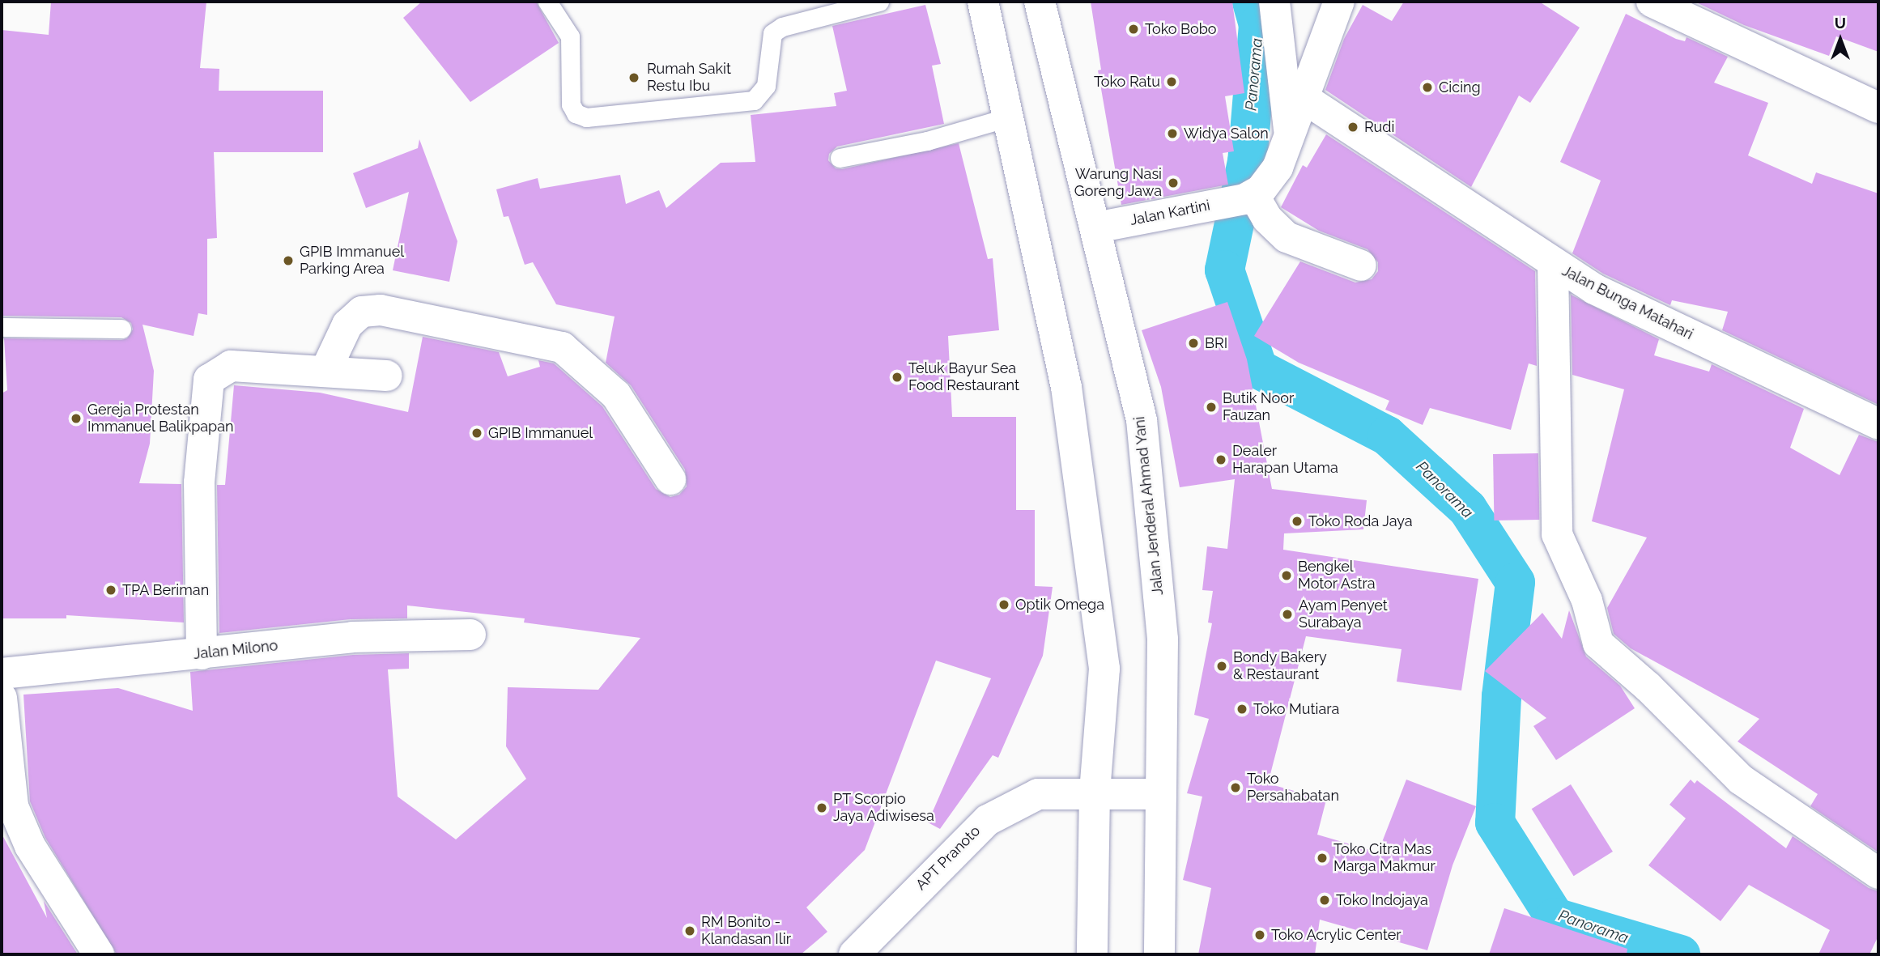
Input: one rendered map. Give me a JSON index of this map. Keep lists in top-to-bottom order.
{
  "streets": {
    "street": [
      "Jalan Kartini",
      "Jalan Bunga Matahari",
      "Jalan Jenderal Ahmad Yani",
      "Jalan Milono",
      "APT Pranoto"
    ]
  },
  "crossings": [
    ["Jalan Kartini", "Jalan Jenderal Ahmad Yani"],
    ["Jalan Jenderal Ahmad Yani", "APT Pranoto"]
  ],
  "water": ["Panorama"],
  "places": [
    "Toko Bobo",
    "Rumah Sakit Restu Ibu",
    "Toko Ratu",
    "Cicing",
    "Rudi",
    "Widya Salon",
    "Warung Nasi Goreng Jawa",
    "GPIB Immanuel Parking Area",
    "BRI",
    "Teluk Bayur Sea Food Restaurant",
    "Butik Noor Fauzan",
    "Gereja Protestan Immanuel Balikpapan",
    "GPIB Immanuel",
    "Dealer Harapan Utama",
    "Toko Roda Jaya",
    "Bengkel Motor Astra",
    "TPA Beriman",
    "Optik Omega",
    "Ayam Penyet Surabaya",
    "Bondy Bakery & Restaurant",
    "Toko Mutiara",
    "Toko Persahabatan",
    "PT Scorpio Jaya Adiwisesa",
    "Toko Citra Mas Marga Makmur",
    "Toko Indojaya",
    "RM Bonito - Klandasan Ilir",
    "Toko Acrylic Center"
  ],
  "north": "top"
}
